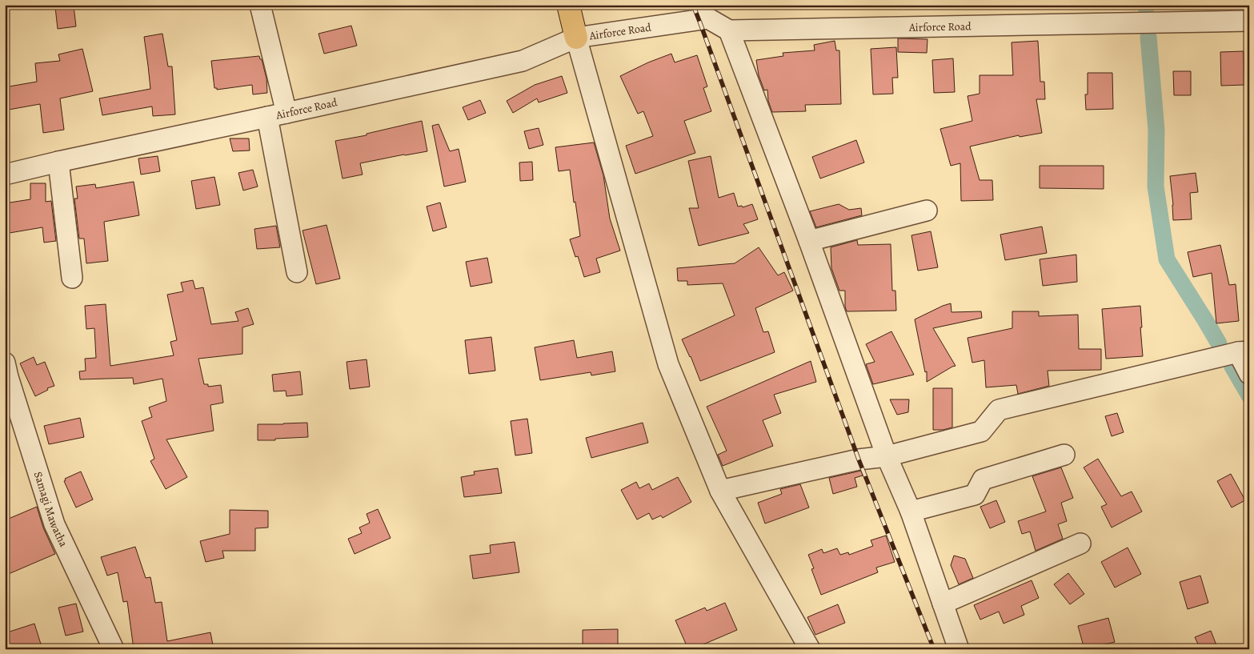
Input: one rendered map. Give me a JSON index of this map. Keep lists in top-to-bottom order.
{
  "streets": {
    "street": ["Airforce Road", "Samagi Mawatha"]
  }
}
